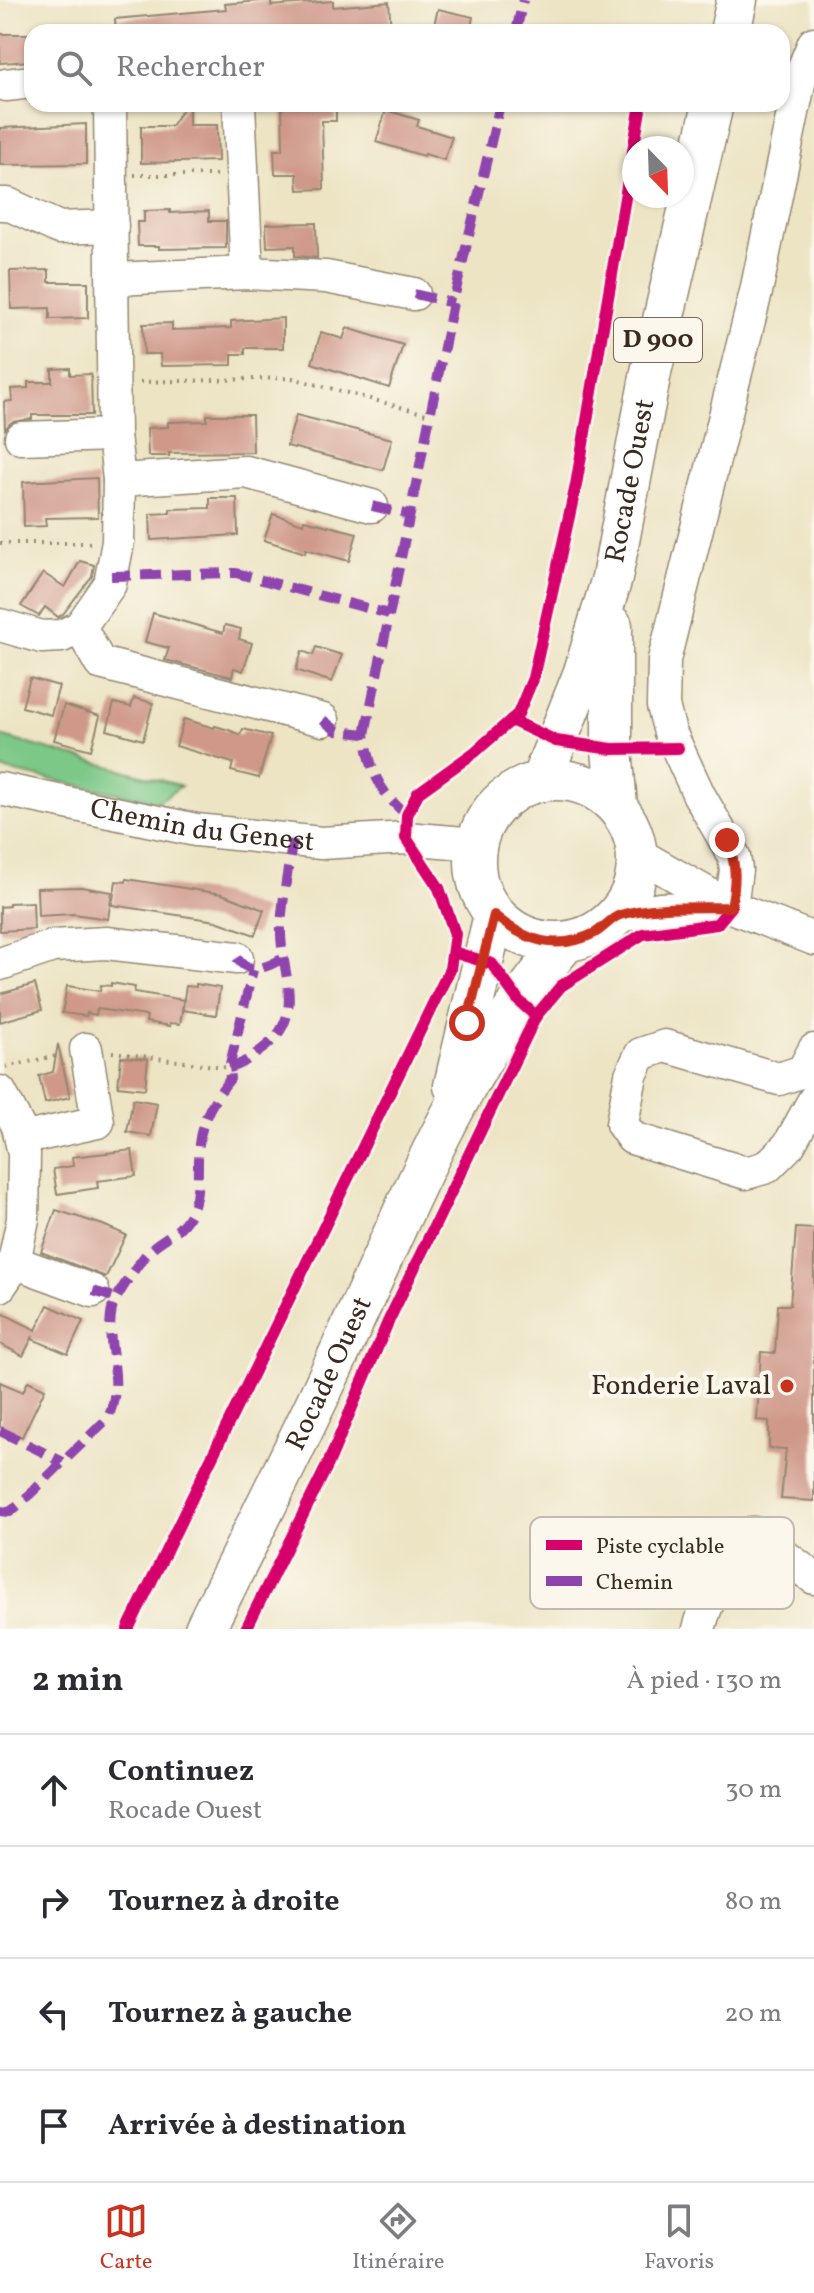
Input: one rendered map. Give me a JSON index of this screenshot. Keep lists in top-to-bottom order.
{
  "streets": {
    "main road": ["D 900", "Rocade Ouest"],
    "street": ["Chemin du Genest"]
  },
  "crossings": [
    ["Rocade Ouest", "Chemin du Genest"]
  ],
  "places": ["Fonderie Laval"],
  "legend": ["Piste cyclable", "Chemin"],
  "north": "bottom right",
  "page": {
    "search": "Rechercher",
    "heading": ["2 min", "À pied · 130 m"],
    "list": [
      ["Continuez", "Rocade Ouest", "30 m"],
      ["Tournez à droite", "80 m"],
      ["Tournez à gauche", "20 m"],
      "Arrivée à destination"
    ],
    "nav": ["Carte", "Itinéraire", "Favoris"]
  }
}
